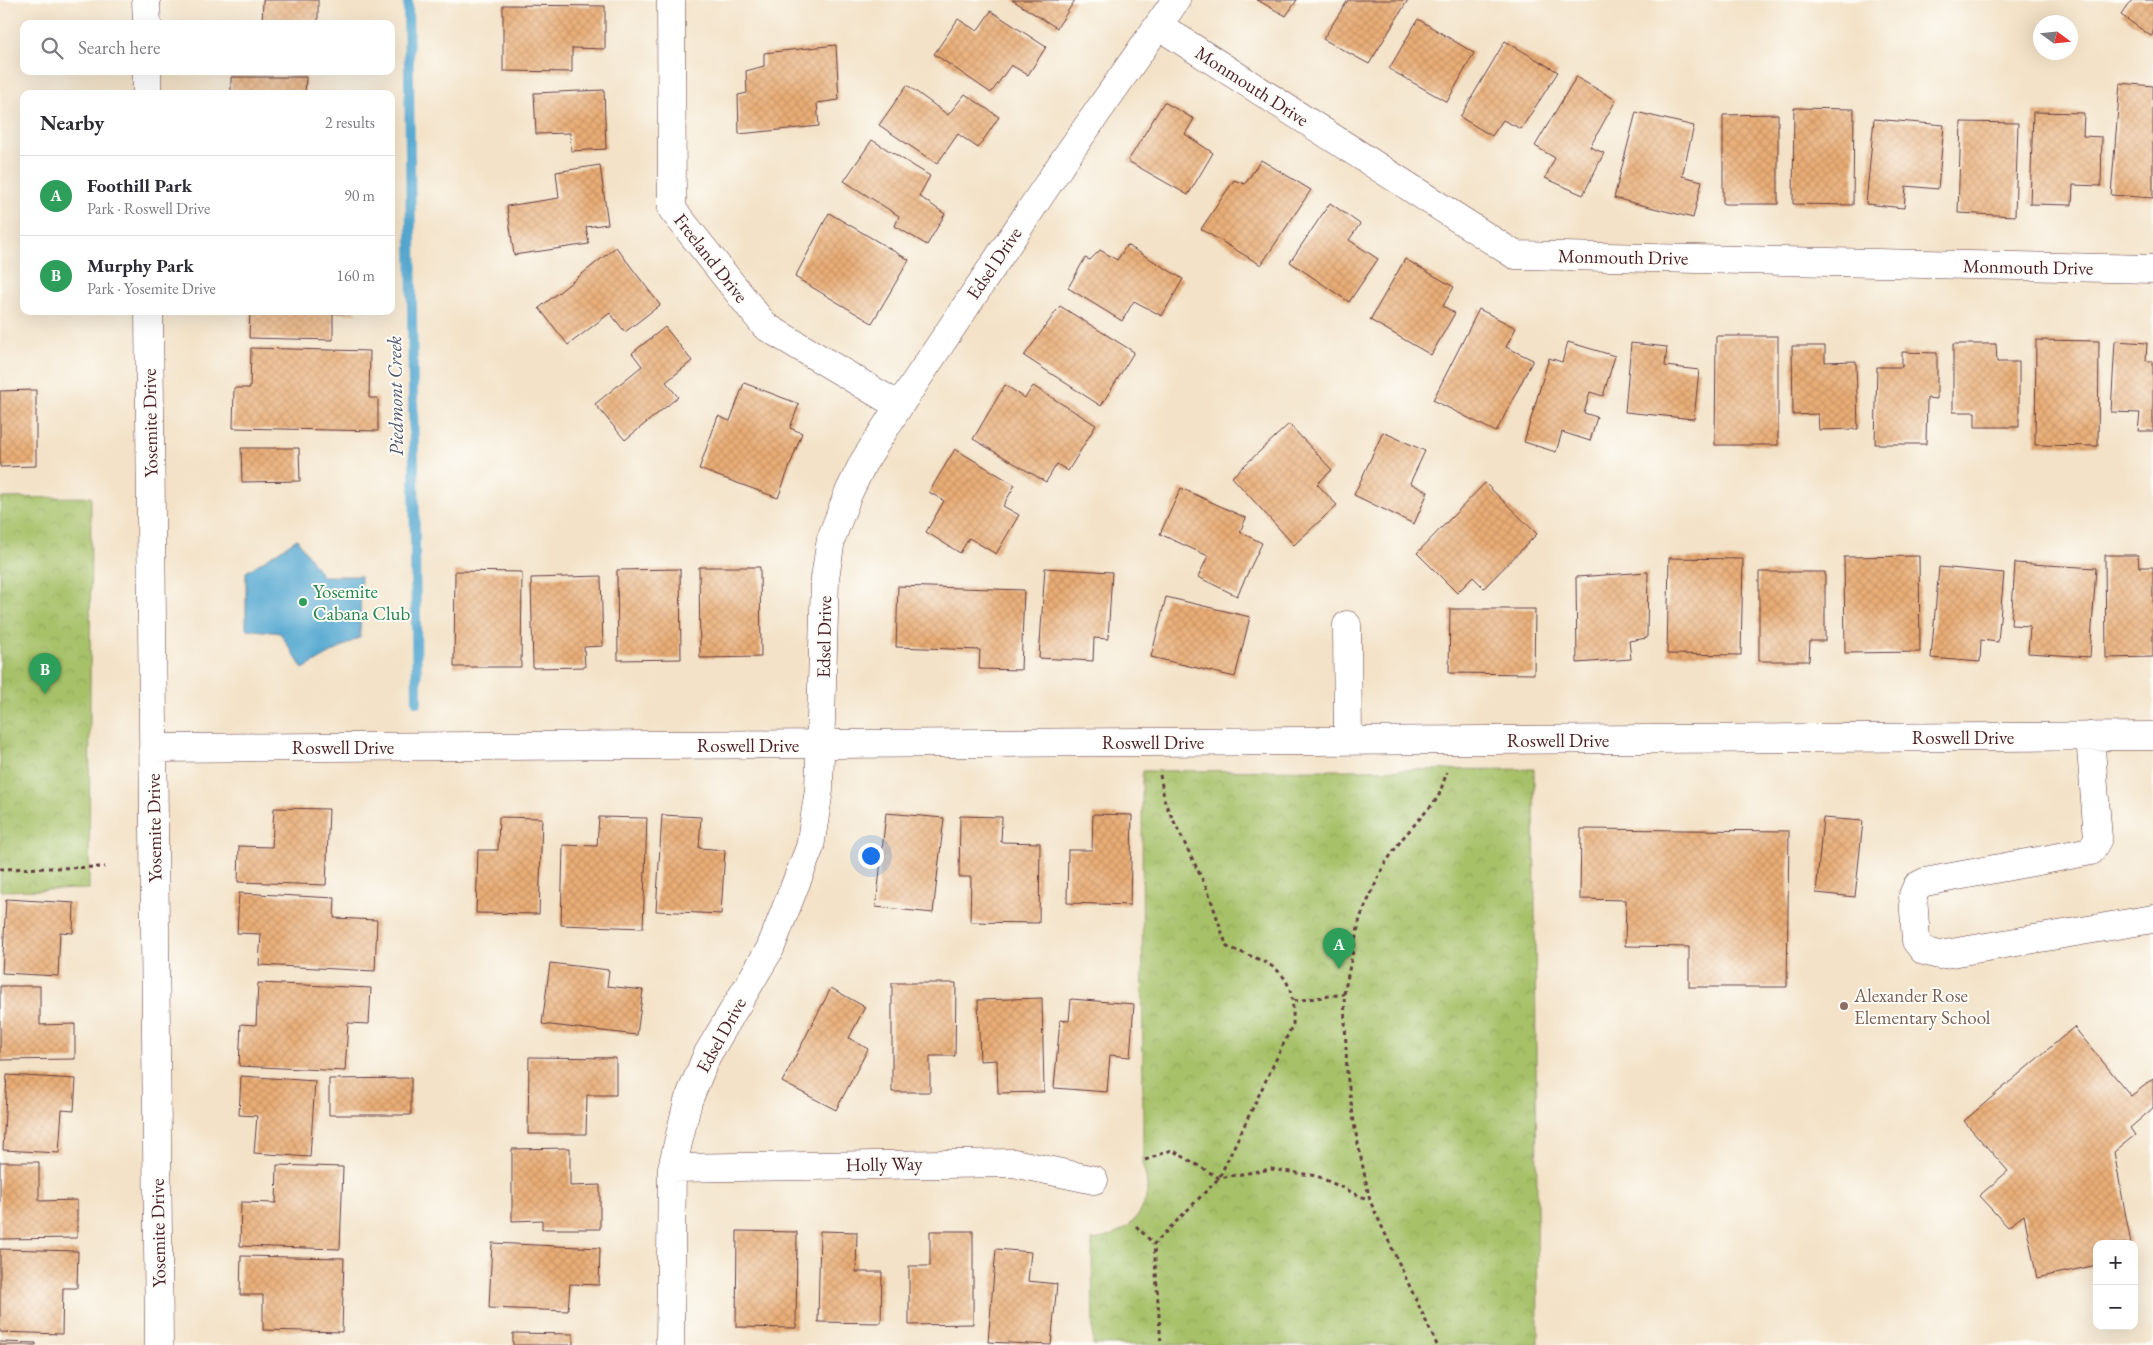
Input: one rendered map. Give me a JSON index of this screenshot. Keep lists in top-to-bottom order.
{
  "streets": {
    "street": [
      "Monmouth Drive",
      "Freeland Drive",
      "Edsel Drive",
      "Yosemite Drive",
      "Roswell Drive",
      "Holly Way"
    ]
  },
  "crossings": [
    ["Monmouth Drive", "Edsel Drive"],
    ["Freeland Drive", "Edsel Drive"],
    ["Edsel Drive", "Roswell Drive"],
    ["Edsel Drive", "Holly Way"],
    ["Yosemite Drive", "Roswell Drive"]
  ],
  "water": ["Piedmont Creek"],
  "places": ["Yosemite Cabana Club", "Alexander Rose Elementary School"],
  "north": "right",
  "page": {
    "search": "Search here",
    "heading": ["Nearby", "2 results"],
    "list": [
      {
        "mark": "A",
        "name": "Foothill Park",
        "note": "Park · Roswell Drive",
        "value": "90 m"
      },
      {
        "mark": "B",
        "name": "Murphy Park",
        "note": "Park · Yosemite Drive",
        "value": "160 m"
      }
    ],
    "pins": ["B", "A"],
    "map_buttons": ["+", "−"]
  }
}
